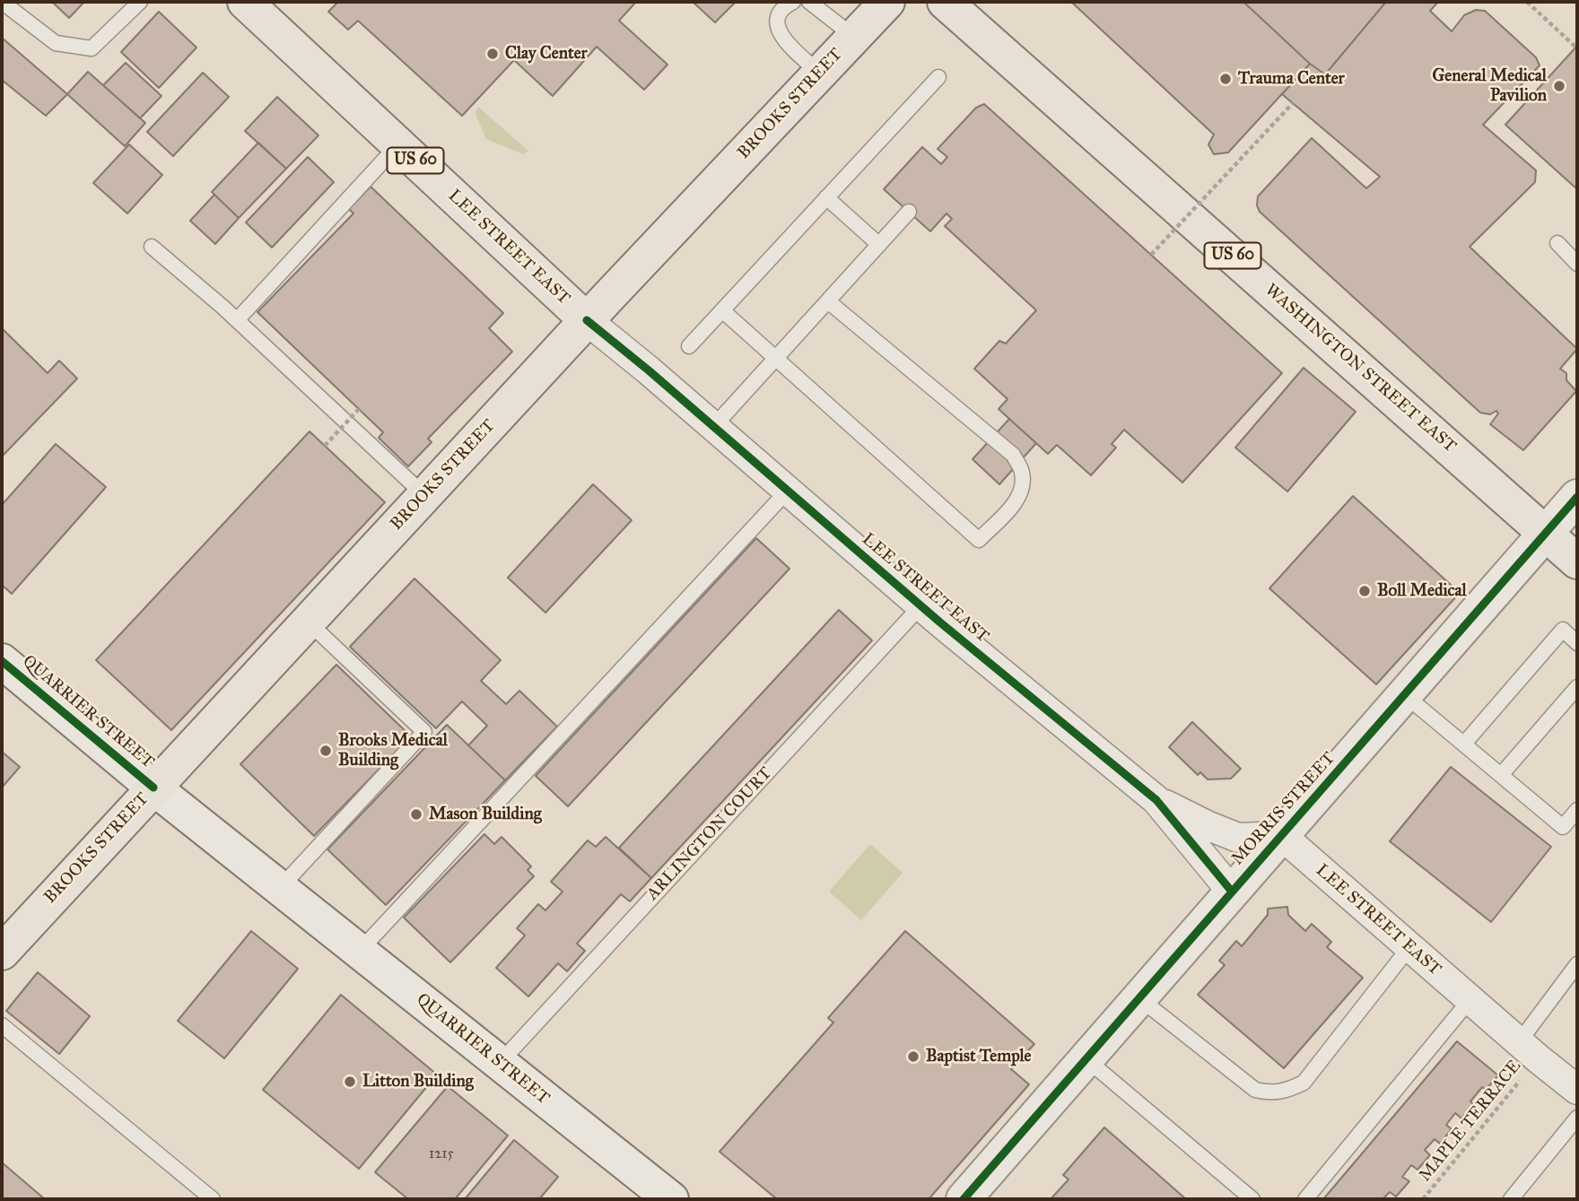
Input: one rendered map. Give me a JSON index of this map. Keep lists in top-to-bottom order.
{
  "streets": {
    "main road": [
      "BROOKS STREET",
      "US 60",
      "LEE STREET EAST",
      "WASHINGTON STREET EAST"
    ],
    "street": ["QUARRIER STREET", "MORRIS STREET"],
    "lane": ["ARLINGTON COURT"],
    "path": ["MAPLE TERRACE"]
  },
  "crossings": [
    ["BROOKS STREET", "LEE STREET EAST"],
    ["BROOKS STREET", "QUARRIER STREET"],
    ["LEE STREET EAST", "MORRIS STREET"],
    ["LEE STREET EAST", "ARLINGTON COURT"],
    ["LEE STREET EAST", "MAPLE TERRACE"],
    ["WASHINGTON STREET EAST", "MORRIS STREET"],
    ["QUARRIER STREET", "ARLINGTON COURT"]
  ],
  "places": [
    "Clay Center",
    "Trauma Center",
    "General Medical Pavilion",
    "Boll Medical",
    "Brooks Medical Building",
    "Mason Building",
    "Baptist Temple",
    "Litton Building"
  ],
  "house_numbers": ["1215"]
}
